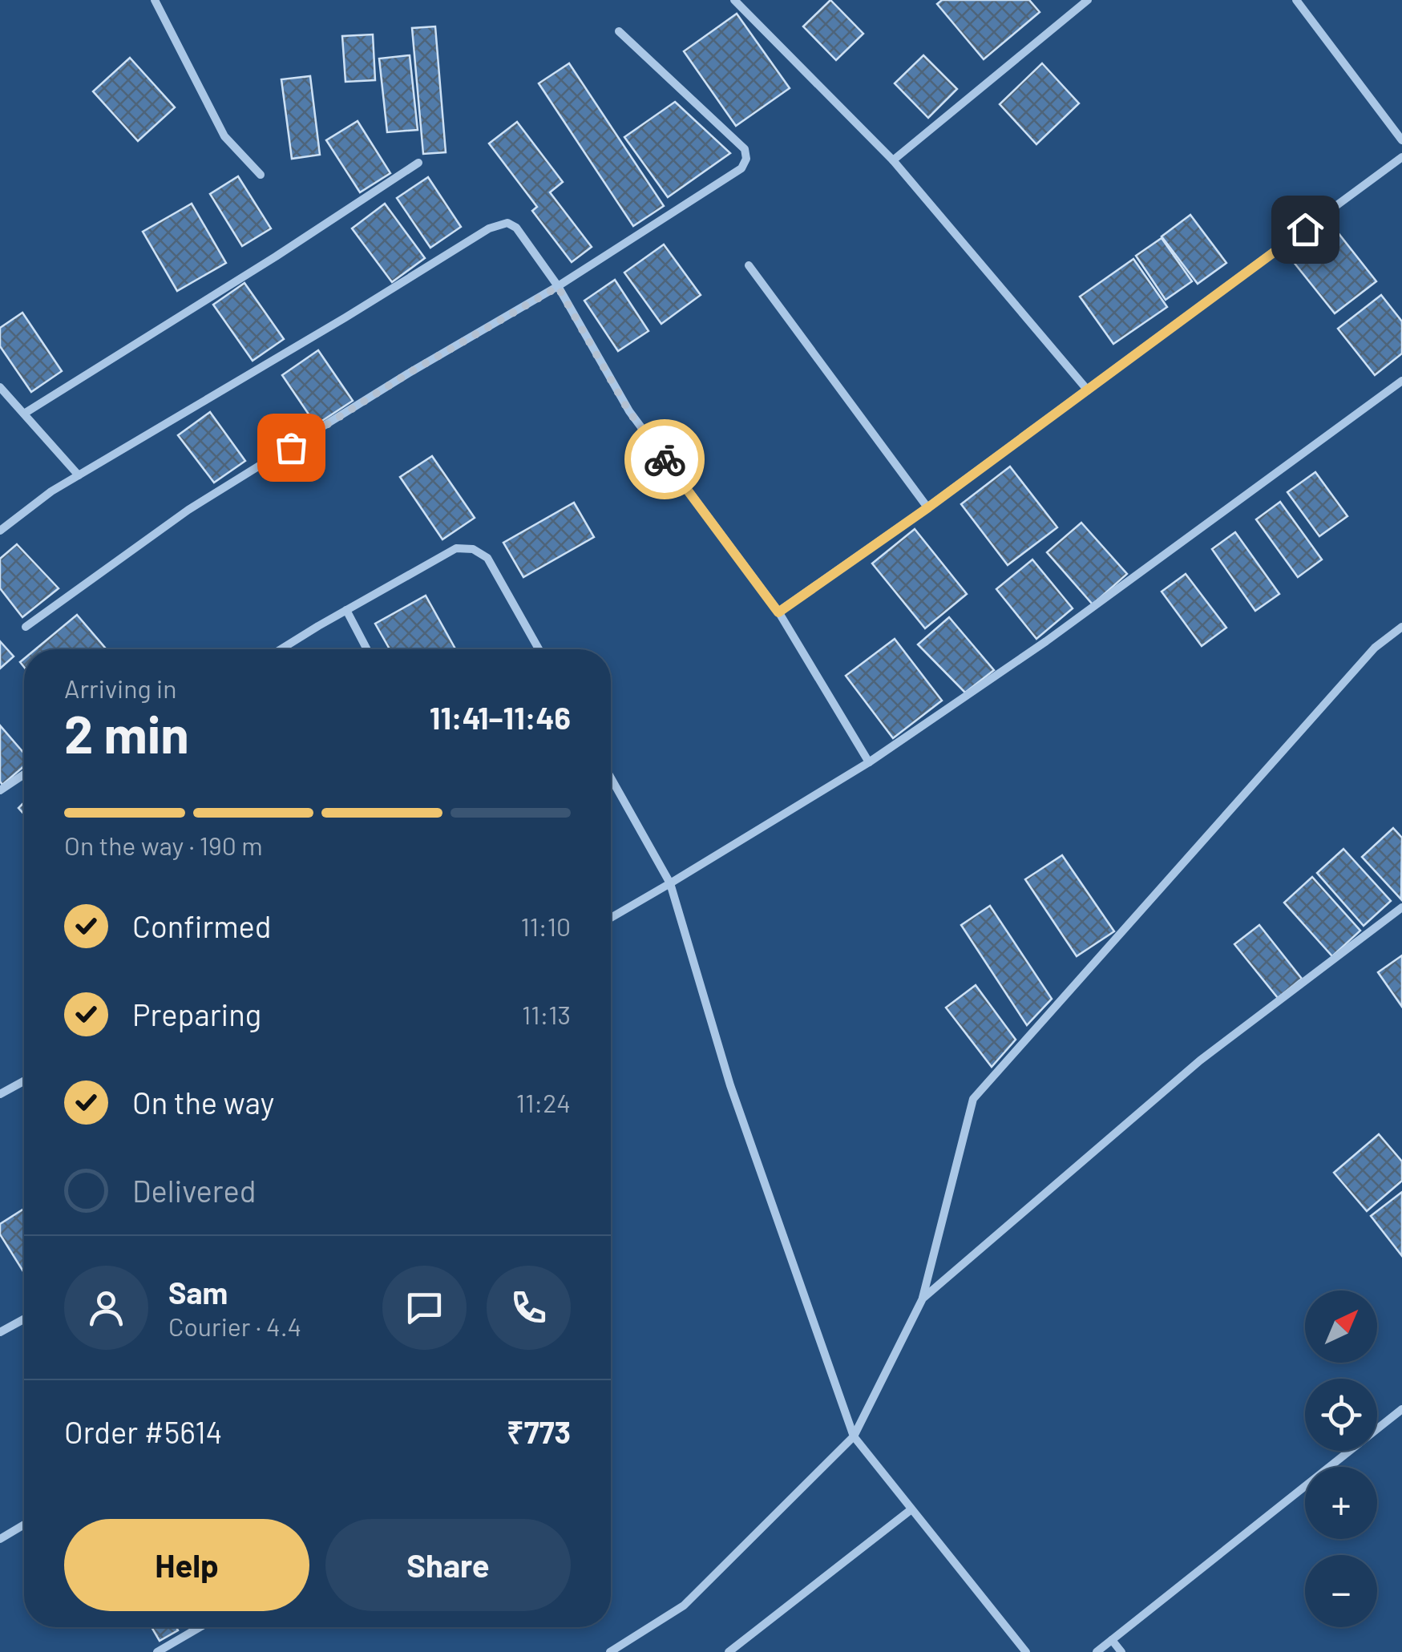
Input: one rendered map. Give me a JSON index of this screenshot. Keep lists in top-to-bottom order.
{
  "north": "top right",
  "page": {
    "heading": ["2 min", "Arriving in", "11:41–11:46"],
    "panel": [
      "Sam",
      "Courier · 4.4",
      "Order #5614",
      "₹773"
    ],
    "bar": "On the way · 190 m",
    "list": [
      ["Confirmed", "11:10"],
      ["Preparing", "11:13"],
      ["On the way", "11:24"],
      "Delivered"
    ],
    "map_buttons": ["+", "−"],
    "buttons": ["Help", "Share"]
  }
}
